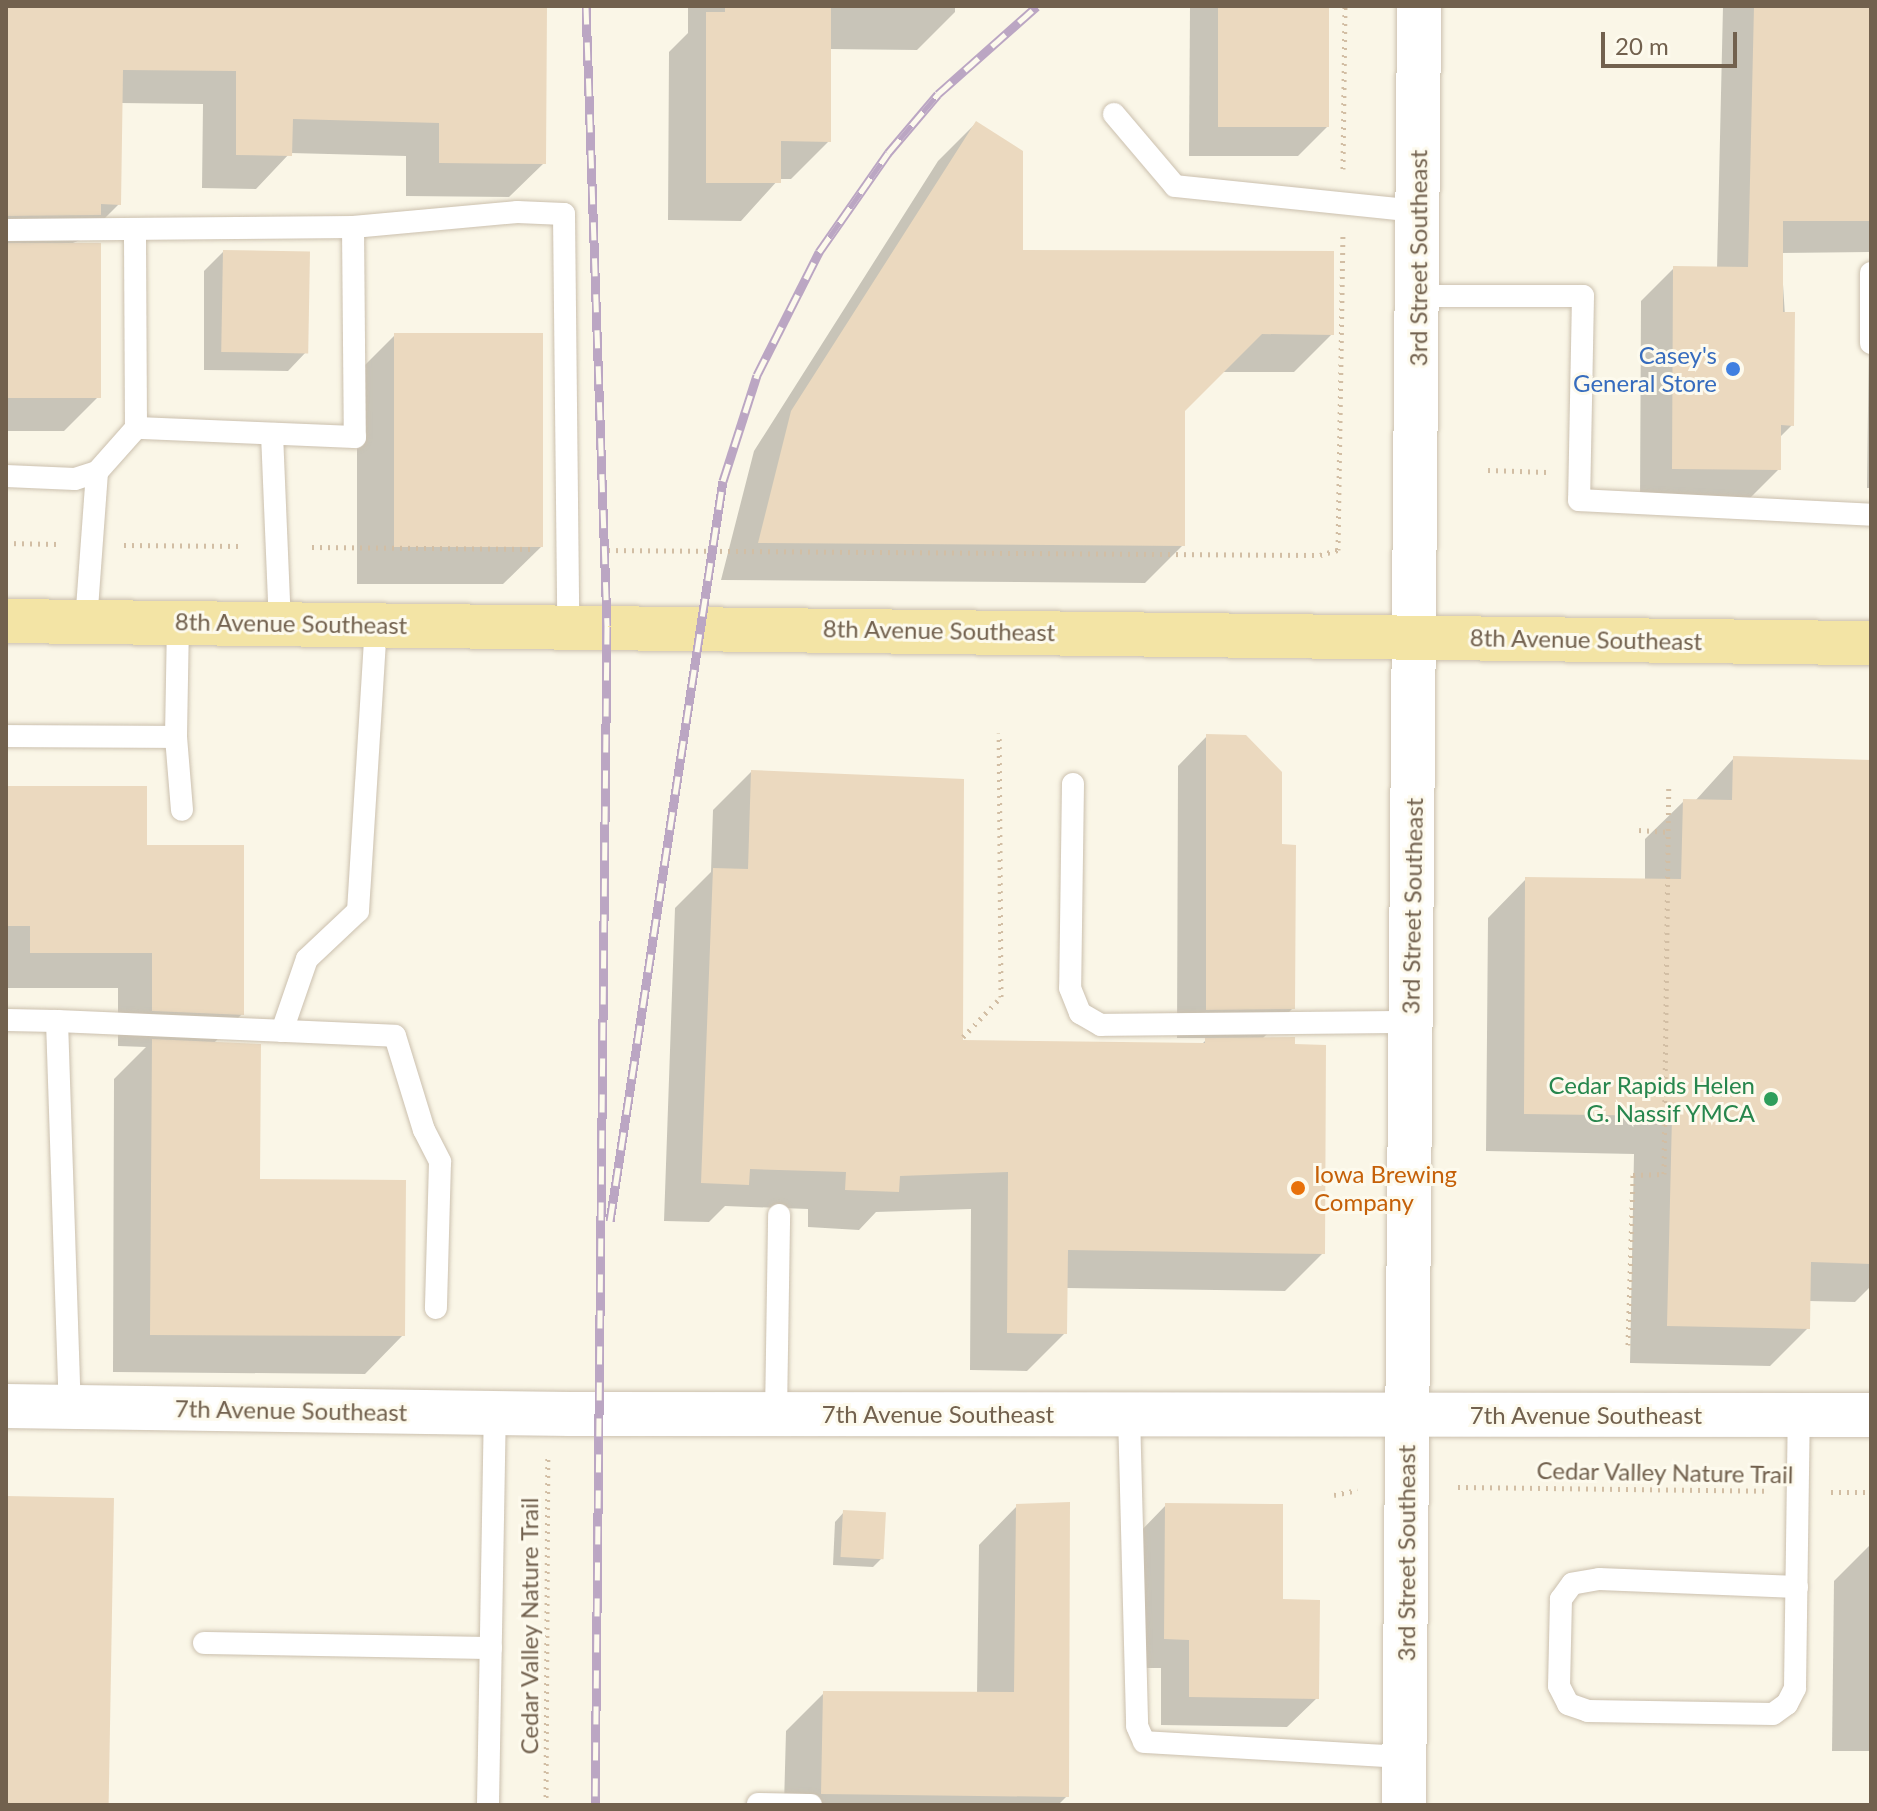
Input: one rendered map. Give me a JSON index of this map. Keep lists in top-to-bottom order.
{
  "streets": {
    "main road": ["8th Avenue Southeast"],
    "street": ["3rd Street Southeast", "7th Avenue Southeast"],
    "path": ["Cedar Valley Nature Trail"]
  },
  "crossings": [
    ["3rd Street Southeast", "8th Avenue Southeast"],
    ["3rd Street Southeast", "7th Avenue Southeast"]
  ],
  "places": ["Casey's General Store", "Cedar Rapids Helen G. Nassif YMCA", "Iowa Brewing Company"],
  "scale_bar": "20 m"
}
